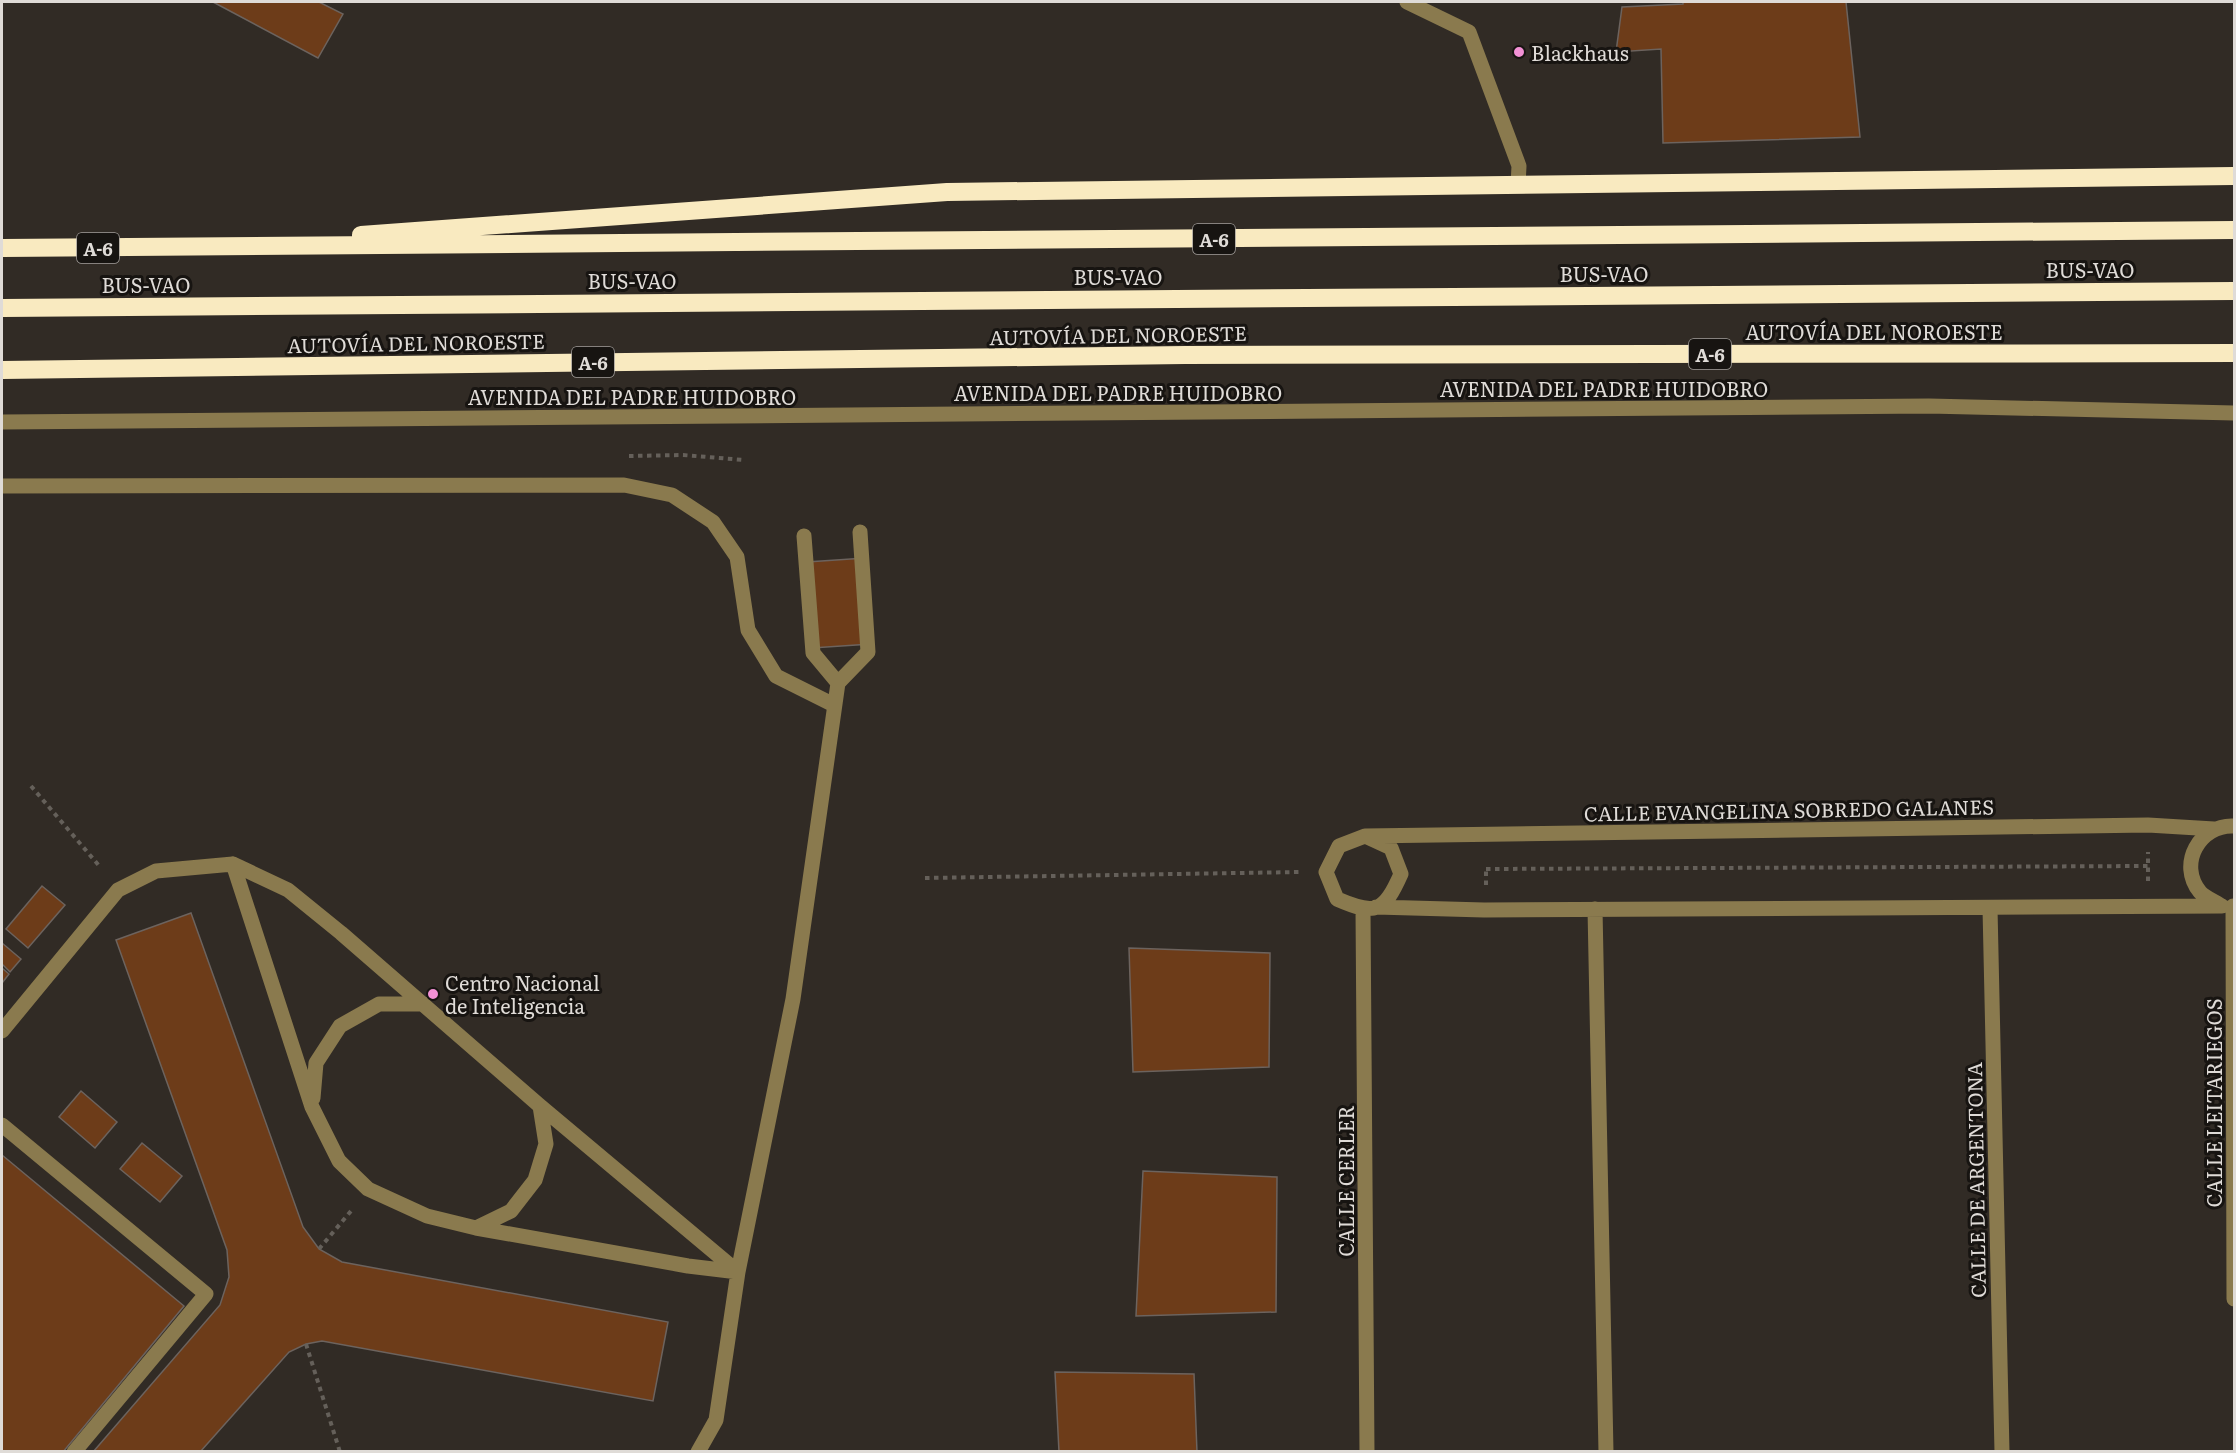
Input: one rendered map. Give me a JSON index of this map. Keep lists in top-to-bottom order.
{
  "streets": {
    "highway": ["A-6", "BUS-VAO", "AUTOVÍA DEL NOROESTE"],
    "street": [
      "AVENIDA DEL PADRE HUIDOBRO",
      "CALLE EVANGELINA SOBREDO GALANES",
      "CALLE LEITARIEGOS",
      "CALLE DE ARGENTONA",
      "CALLE CERLER"
    ]
  },
  "crossings": [
    ["CALLE EVANGELINA SOBREDO GALANES", "CALLE CERLER"]
  ],
  "places": ["Blackhaus", "Centro Nacional de Inteligencia"]
}
